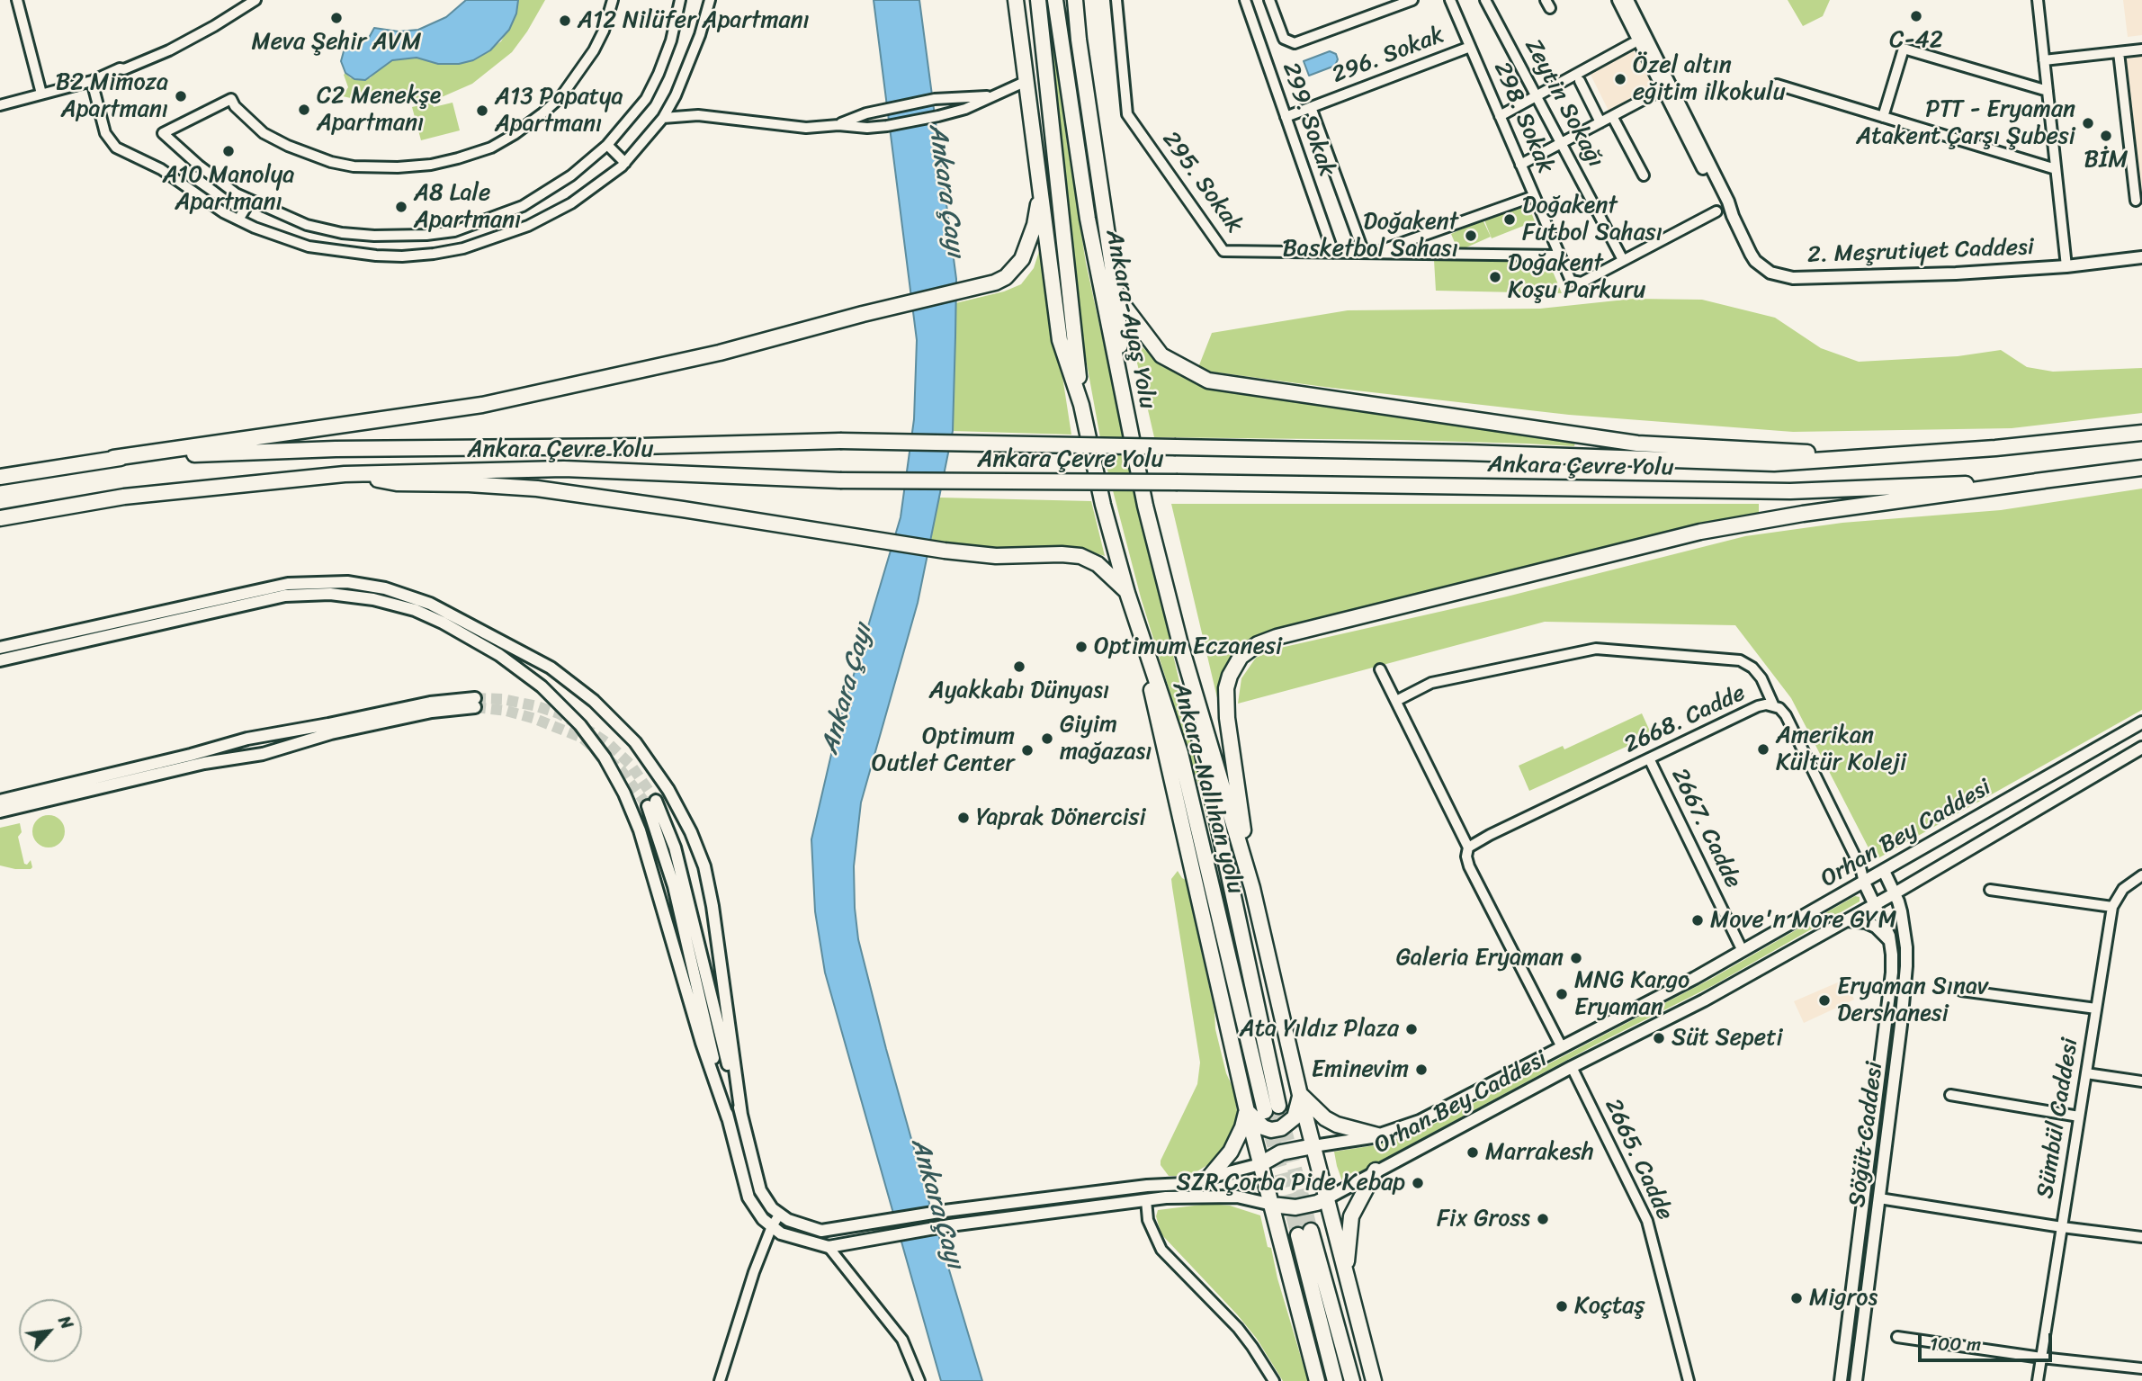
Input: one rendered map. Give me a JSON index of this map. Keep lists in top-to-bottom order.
{
  "streets": {
    "highway": ["Ankara-Ayaş Yolu", "Ankara Çevre Yolu", "Ankara-Nallıhan yolu"],
    "main road": ["2. Meşrutiyet Caddesi", "Orhan Bey Caddesi", "Söğüt Caddesi"],
    "street": [
      "296. Sokak",
      "Zeytin Sokağı",
      "298. Sokak",
      "299. Sokak",
      "295. Sokak",
      "2668. Cadde",
      "2667. Cadde",
      "Sümbül Caddesi",
      "2665. Cadde"
    ]
  },
  "crossings": [
    ["296. Sokak", "298. Sokak"],
    ["296. Sokak", "299. Sokak"],
    ["Zeytin Sokağı", "298. Sokak"],
    ["298. Sokak", "295. Sokak"],
    ["299. Sokak", "295. Sokak"],
    ["Ankara-Ayaş Yolu", "Ankara-Nallıhan yolu"],
    ["2668. Cadde", "2667. Cadde"],
    ["2668. Cadde", "Orhan Bey Caddesi"],
    ["2668. Cadde", "Söğüt Caddesi"],
    ["2667. Cadde", "Orhan Bey Caddesi"],
    ["Orhan Bey Caddesi", "Söğüt Caddesi"],
    ["Orhan Bey Caddesi", "2665. Cadde"]
  ],
  "water": ["Ankara Çayı"],
  "places": [
    "C-42",
    "Meva Şehir AVM",
    "A12 Nilüfer Apartmanı",
    "Özel altın eğitim ilkokulu",
    "B2 Mimoza Apartmanı",
    "C2 Menekşe Apartmanı",
    "A13 Papatya Apartmanı",
    "PTT - Eryaman Atakent Çarşı Şubesi",
    "BİM",
    "A10 Manolya Apartmanı",
    "A8 Lale Apartmanı",
    "Doğakent Futbol Sahası",
    "Doğakent Basketbol Sahası",
    "Doğakent Koşu Parkuru",
    "Optimum Eczanesi",
    "Ayakkabı Dünyası",
    "Giyim mağazası",
    "Amerikan Kültür Koleji",
    "Optimum Outlet Center",
    "Yaprak Dönercisi",
    "Move'n More GYM",
    "Galeria Eryaman",
    "MNG Kargo Eryaman",
    "Eryaman Sınav Dershanesi",
    "Ata Yıldız Plaza",
    "Süt Sepeti",
    "Eminevim",
    "Marrakesh",
    "SZR Çorba Pide Kebap",
    "Fix Gross",
    "Migros",
    "Koçtaş"
  ],
  "scale_bar": "100 m",
  "north": "top right"
}
